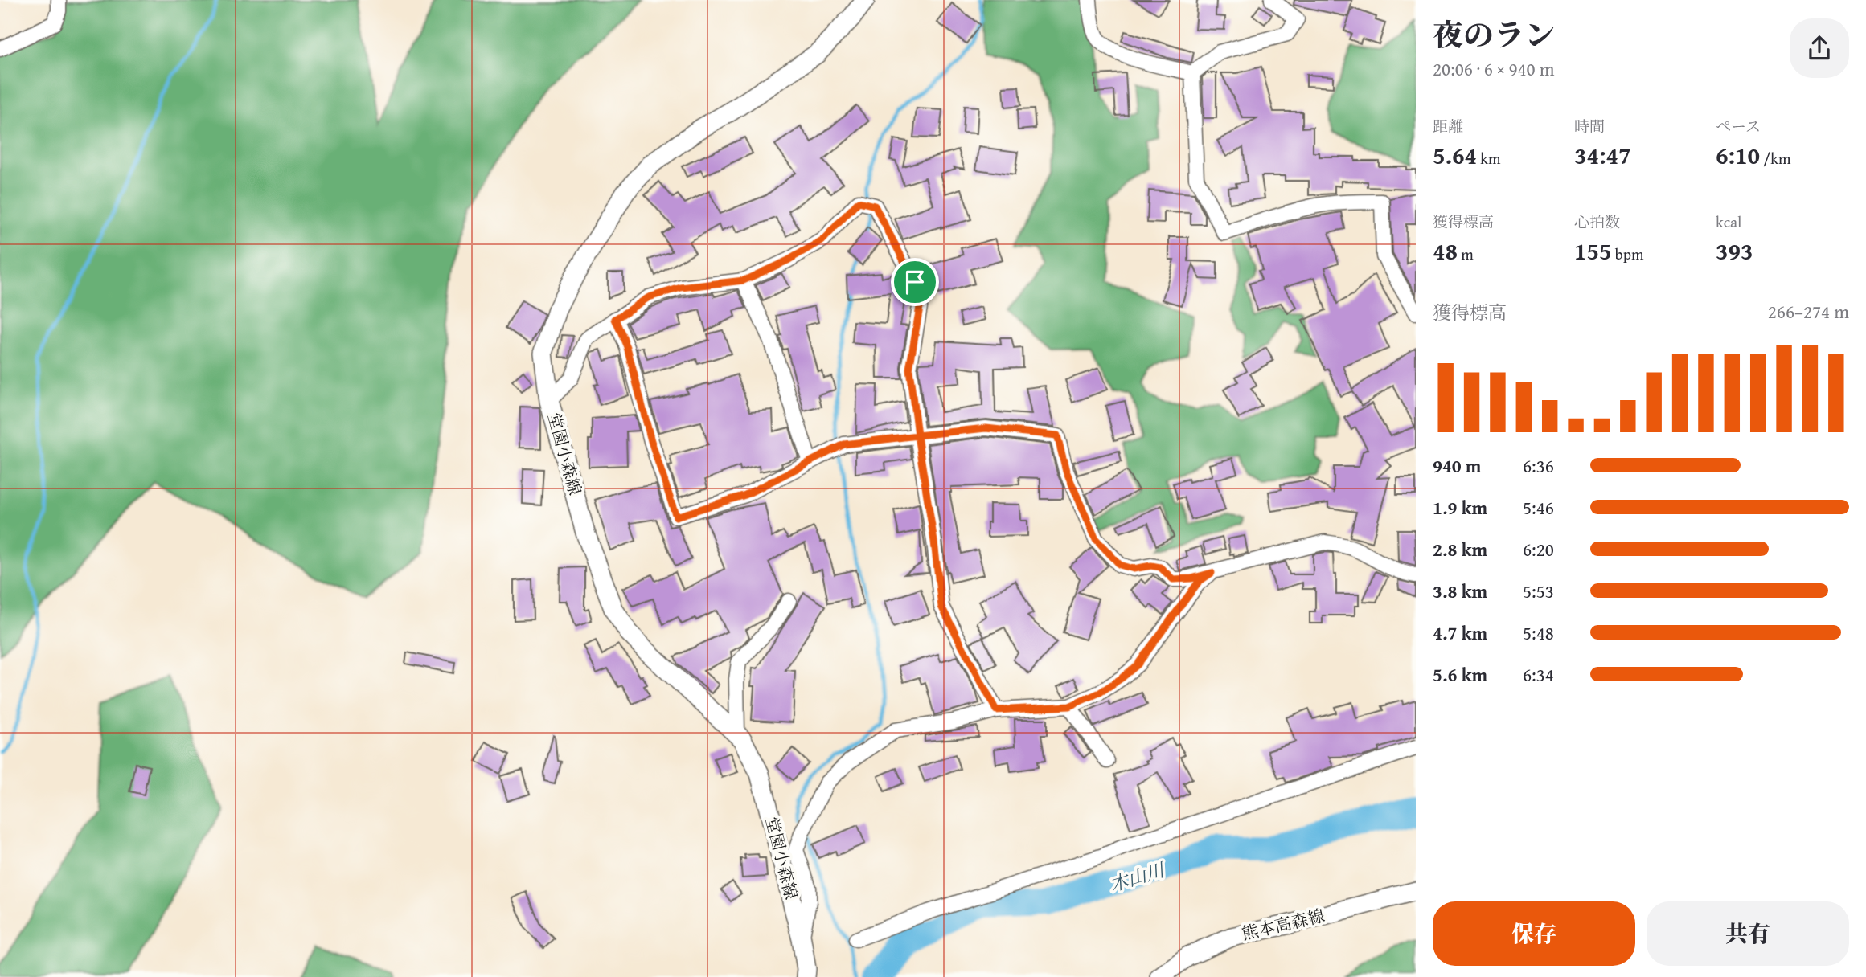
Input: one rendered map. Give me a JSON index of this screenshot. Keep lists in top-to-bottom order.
{
  "streets": {
    "main road": ["堂園小森線", "熊本高森線"]
  },
  "water": ["木山川"],
  "page": {
    "heading": ["夜のラン", "20:06 · 6 × 940 m"],
    "stats": [
      ["距離", "5.64 km"],
      ["時間", "34:47"],
      ["ペース", "6:10 /km"],
      ["獲得標高", "48 m"],
      ["心拍数", "155 bpm"],
      ["kcal", "393"]
    ],
    "chart": ["獲得標高", "266–274 m"],
    "list": [
      {
        "name": "940 m",
        "note": "6:36"
      },
      {
        "name": "1.9 km",
        "note": "5:46"
      },
      {
        "name": "2.8 km",
        "note": "6:20"
      },
      {
        "name": "3.8 km",
        "note": "5:53"
      },
      {
        "name": "4.7 km",
        "note": "5:48"
      },
      {
        "name": "5.6 km",
        "note": "6:34"
      }
    ],
    "buttons": ["保存", "共有"]
  }
}
